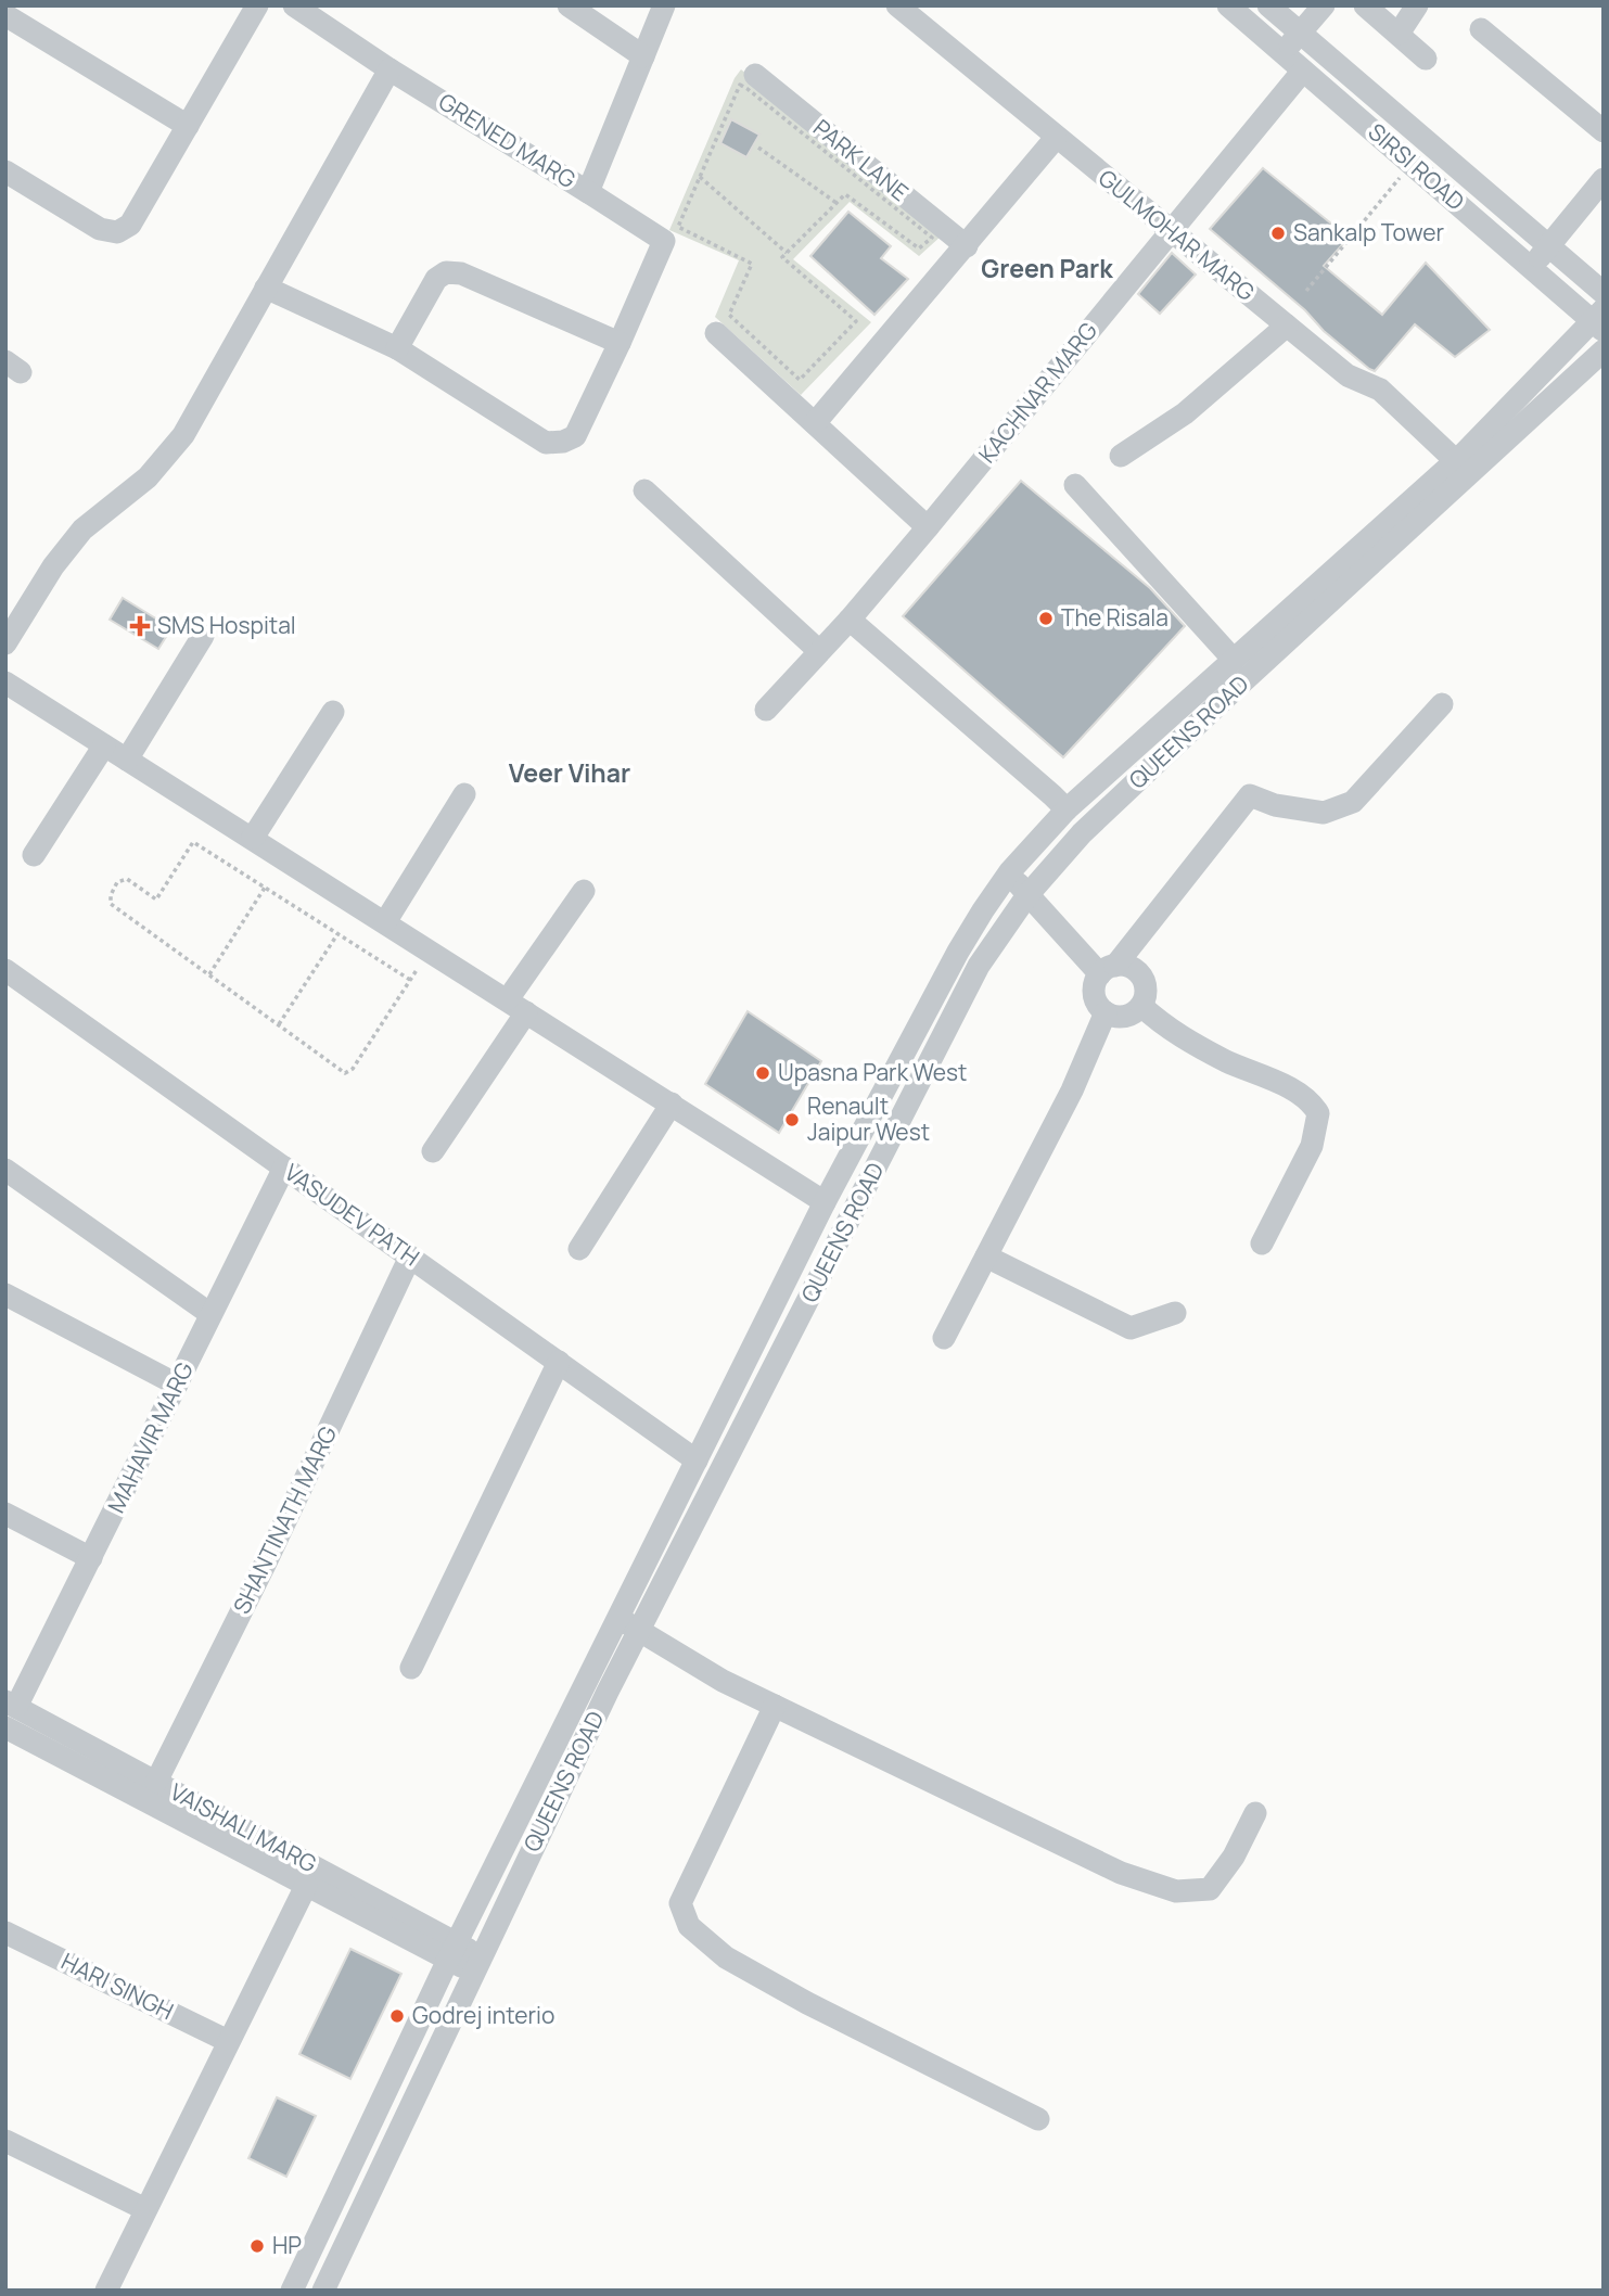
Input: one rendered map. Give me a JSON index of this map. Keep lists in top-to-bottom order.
{
  "streets": {
    "street": [
      "GRENED MARG",
      "PARK LANE",
      "SIRSI ROAD",
      "GULMOHAR MARG",
      "KACHNAR MARG",
      "QUEENS ROAD",
      "VASUDEV PATH",
      "MAHAVIR MARG",
      "SHANTINATH MARG",
      "VAISHALI MARG",
      "HARI SINGH"
    ]
  },
  "crossings": [
    ["SIRSI ROAD", "KACHNAR MARG"],
    ["SIRSI ROAD", "QUEENS ROAD"],
    ["GULMOHAR MARG", "KACHNAR MARG"],
    ["GULMOHAR MARG", "QUEENS ROAD"],
    ["QUEENS ROAD", "VASUDEV PATH"],
    ["QUEENS ROAD", "VAISHALI MARG"],
    ["VASUDEV PATH", "MAHAVIR MARG"],
    ["VASUDEV PATH", "SHANTINATH MARG"],
    ["MAHAVIR MARG", "VAISHALI MARG"],
    ["SHANTINATH MARG", "VAISHALI MARG"]
  ],
  "districts": ["Green Park", "Veer Vihar"],
  "places": {
    "other": [
      "Sankalp Tower",
      "The Risala",
      "Upasna Park West",
      "Renault Jaipur West",
      "Godrej interio",
      "HP"
    ],
    "health": ["SMS Hospital"]
  }
}
